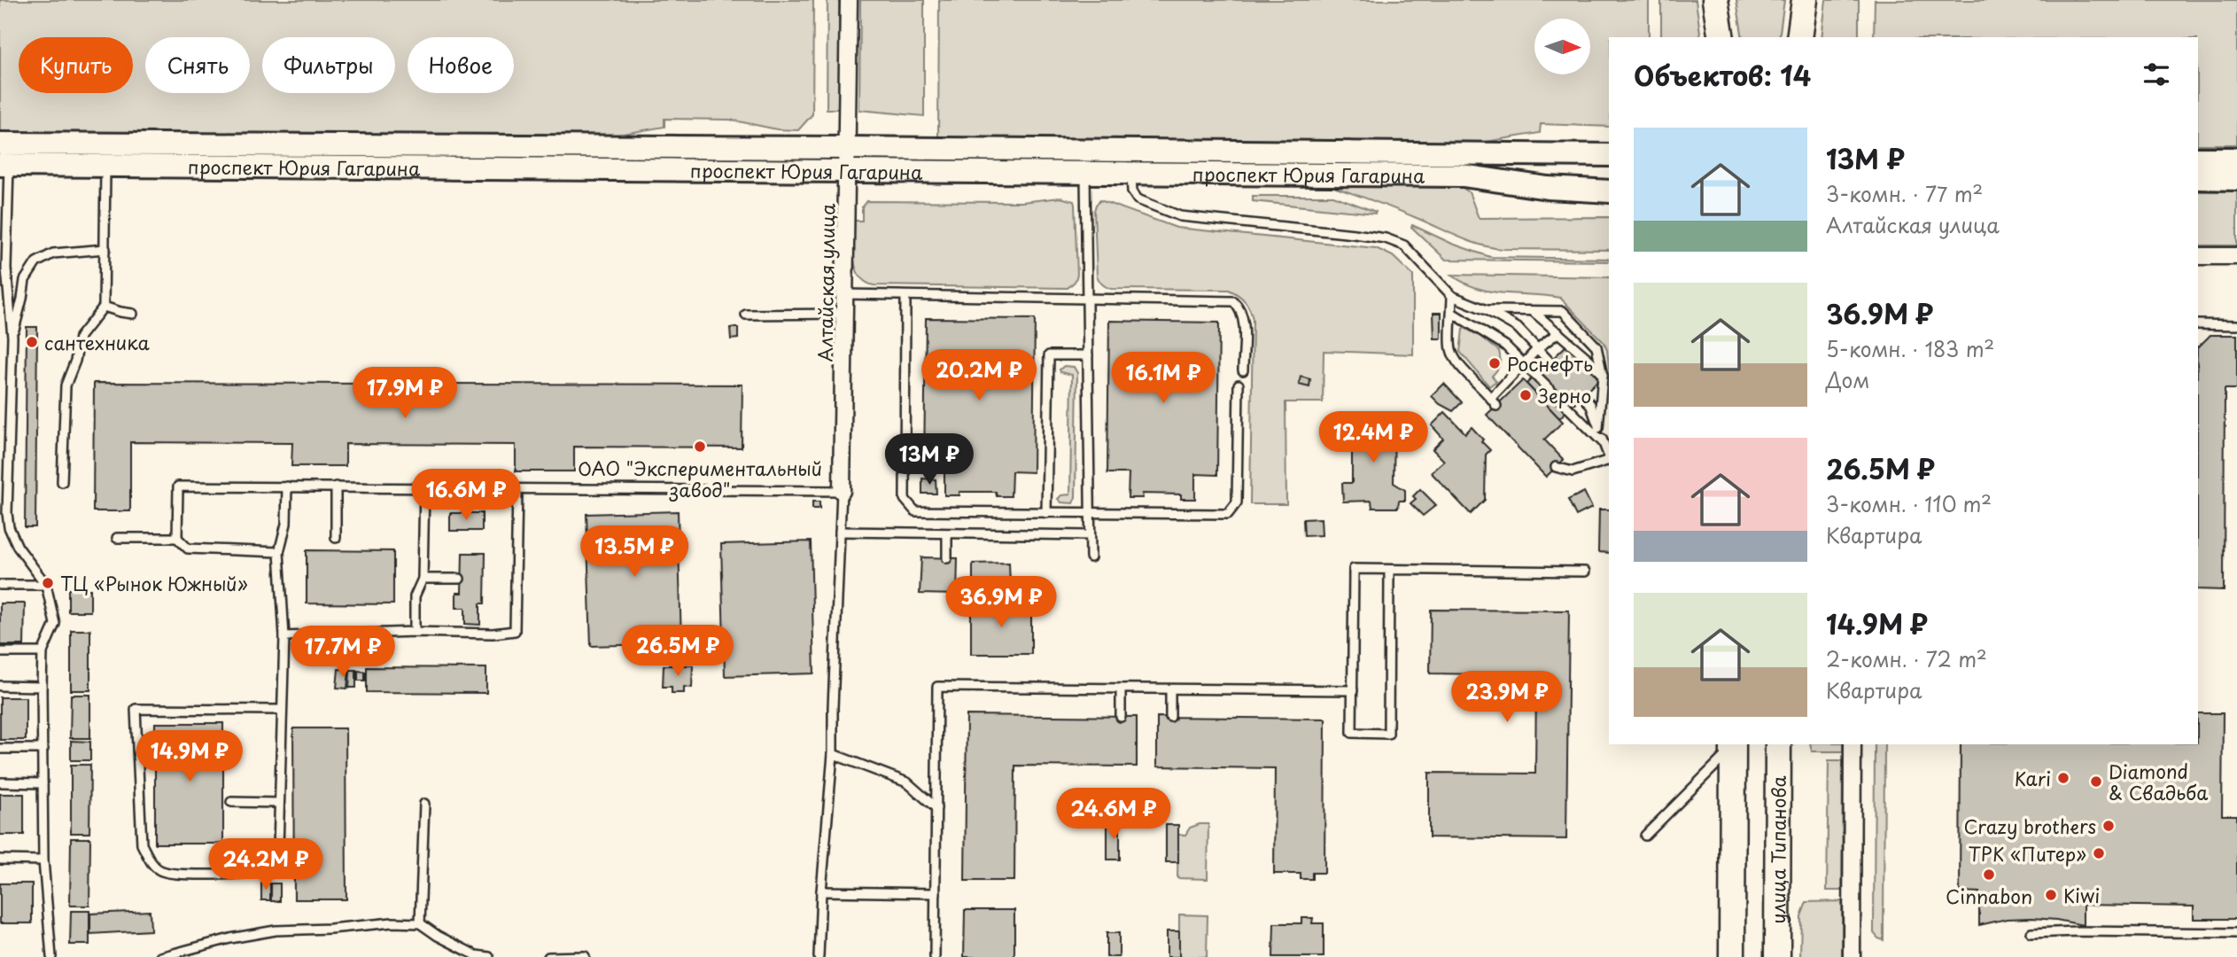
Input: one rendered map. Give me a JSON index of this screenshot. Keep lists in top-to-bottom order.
{
  "streets": {
    "main road": ["проспект Юрия Гагарина", "улица Типанова"],
    "street": ["Алтайская улица"]
  },
  "crossings": [
    ["проспект Юрия Гагарина", "Алтайская улица"]
  ],
  "places": [
    "сантехника",
    "Роснефть",
    "Зерно",
    "ОАО \"Экспериментальный завод\"",
    "ТЦ «Рынок Южный»",
    "Kari",
    "Diamond & Свадьба",
    "Crazy brothers",
    "ТРК «Питер»",
    "Cinnabon",
    "Kiwi"
  ],
  "north": "right",
  "page": {
    "chip": [
      "Купить",
      "Снять",
      "Фильтры",
      "Новое"
    ],
    "heading": "Объектов: 14",
    "list": [
      {
        "name": "13M ₽",
        "note": "3-комн. · 77 m² · Алтайская улица"
      },
      {
        "name": "36.9M ₽",
        "note": "5-комн. · 183 m² · Дом"
      },
      {
        "name": "26.5M ₽",
        "note": "3-комн. · 110 m² · Квартира"
      },
      {
        "name": "14.9M ₽",
        "note": "2-комн. · 72 m² · Квартира"
      }
    ],
    "price": [
      "20.2M ₽",
      "16.1M ₽",
      "17.9M ₽",
      "12.4M ₽",
      "13M ₽",
      "16.6M ₽",
      "13.5M ₽",
      "36.9M ₽",
      "26.5M ₽",
      "17.7M ₽",
      "23.9M ₽",
      "14.9M ₽",
      "24.6M ₽",
      "24.2M ₽"
    ]
  }
}
